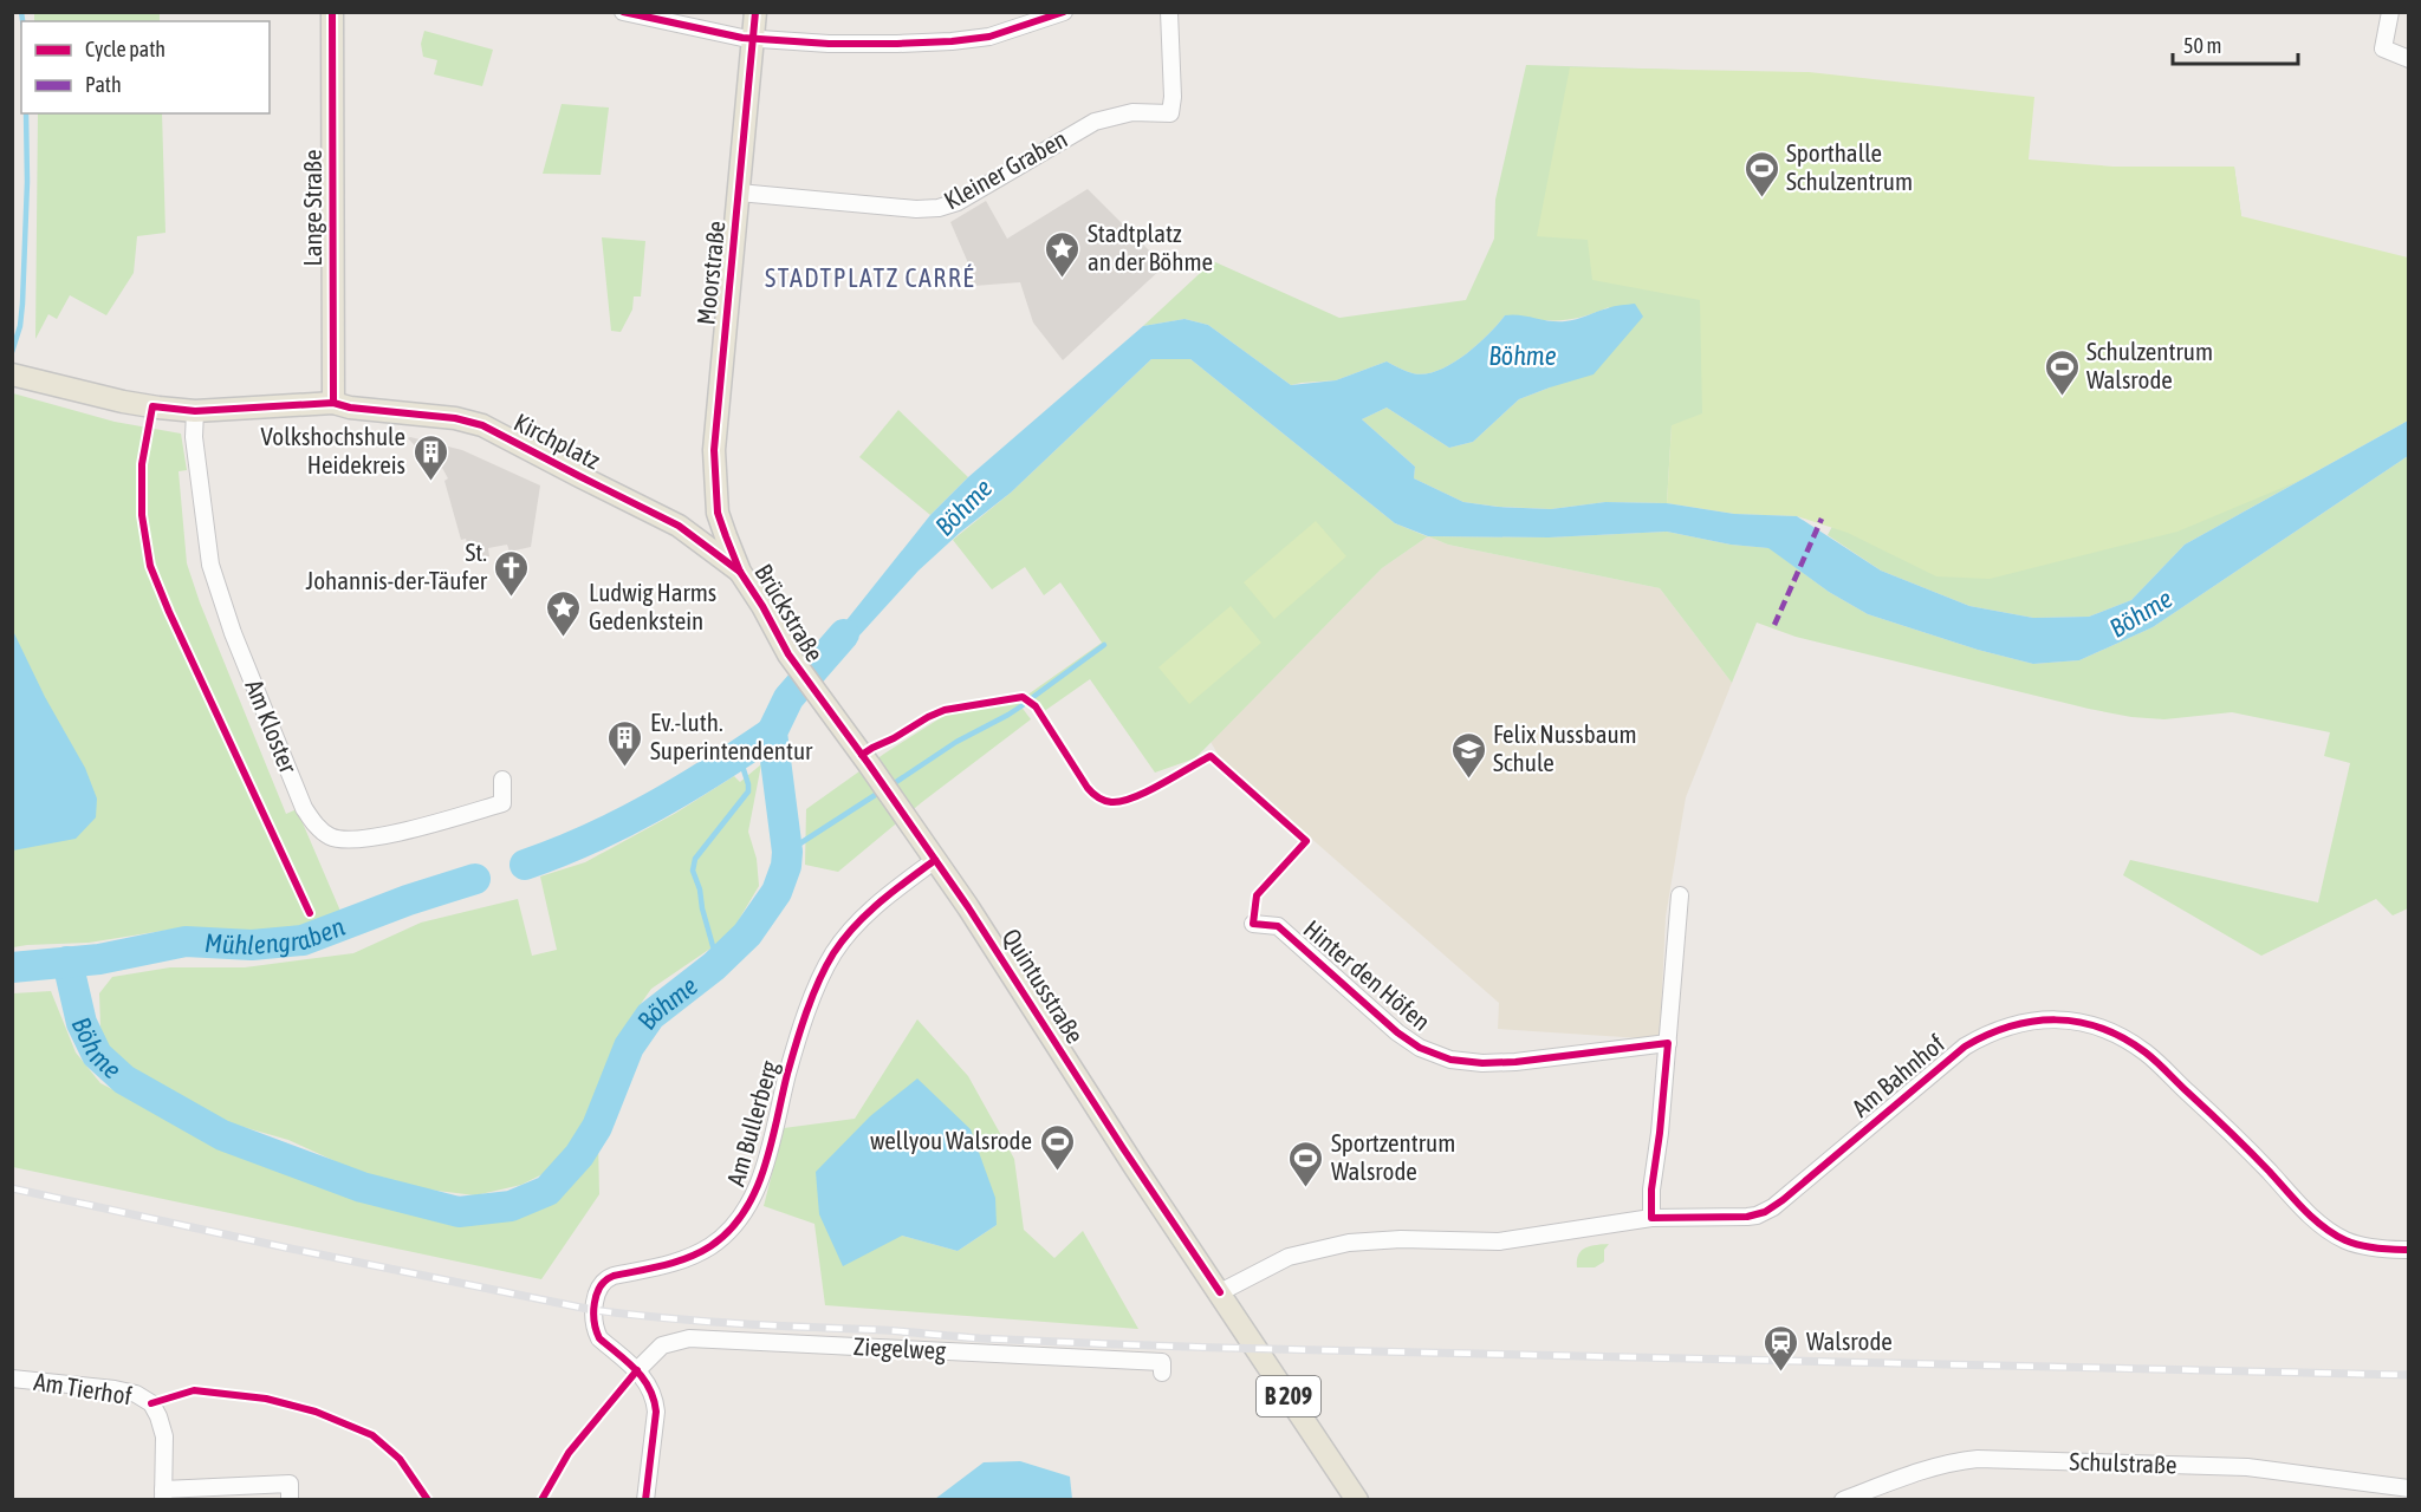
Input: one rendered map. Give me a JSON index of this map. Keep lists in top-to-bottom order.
{
  "streets": {
    "main road": [
      "Lange Straße",
      "Moorstraße",
      "Kirchplatz",
      "Brückstraße",
      "Quintusstraße",
      "B 209"
    ],
    "street": [
      "Kleiner Graben",
      "Am Kloster",
      "Hinter den Höfen",
      "Am Bahnhof",
      "Am Bullerberg",
      "Ziegelweg",
      "Am Tierhof",
      "Schulstraße"
    ]
  },
  "crossings": [
    ["Kleiner Graben", "Moorstraße"],
    ["Lange Straße", "Kirchplatz"],
    ["Moorstraße", "Brückstraße"],
    ["Kirchplatz", "Brückstraße"],
    ["Kirchplatz", "Am Kloster"],
    ["Brückstraße", "Quintusstraße"],
    ["Quintusstraße", "Am Bahnhof"],
    ["Quintusstraße", "Am Bullerberg"],
    ["Am Bullerberg", "Ziegelweg"]
  ],
  "districts": ["STADTPLATZ CARRÉ"],
  "water": ["Böhme", "Mühlengraben"],
  "places": {
    "sports": [
      "Sporthalle Schulzentrum",
      "Schulzentrum Walsrode",
      "wellyou Walsrode",
      "Sportzentrum Walsrode"
    ],
    "place": ["Stadtplatz an der Böhme", "Ludwig Harms Gedenkstein"],
    "building": ["Volkshochshule Heidekreis", "Ev.-luth. Superintendentur"],
    "church": ["St. Johannis-der-Täufer"],
    "school or university": ["Felix Nussbaum Schule"],
    "station": ["Walsrode"]
  },
  "legend": ["Cycle path", "Path"],
  "scale_bar": "50 m"
}
